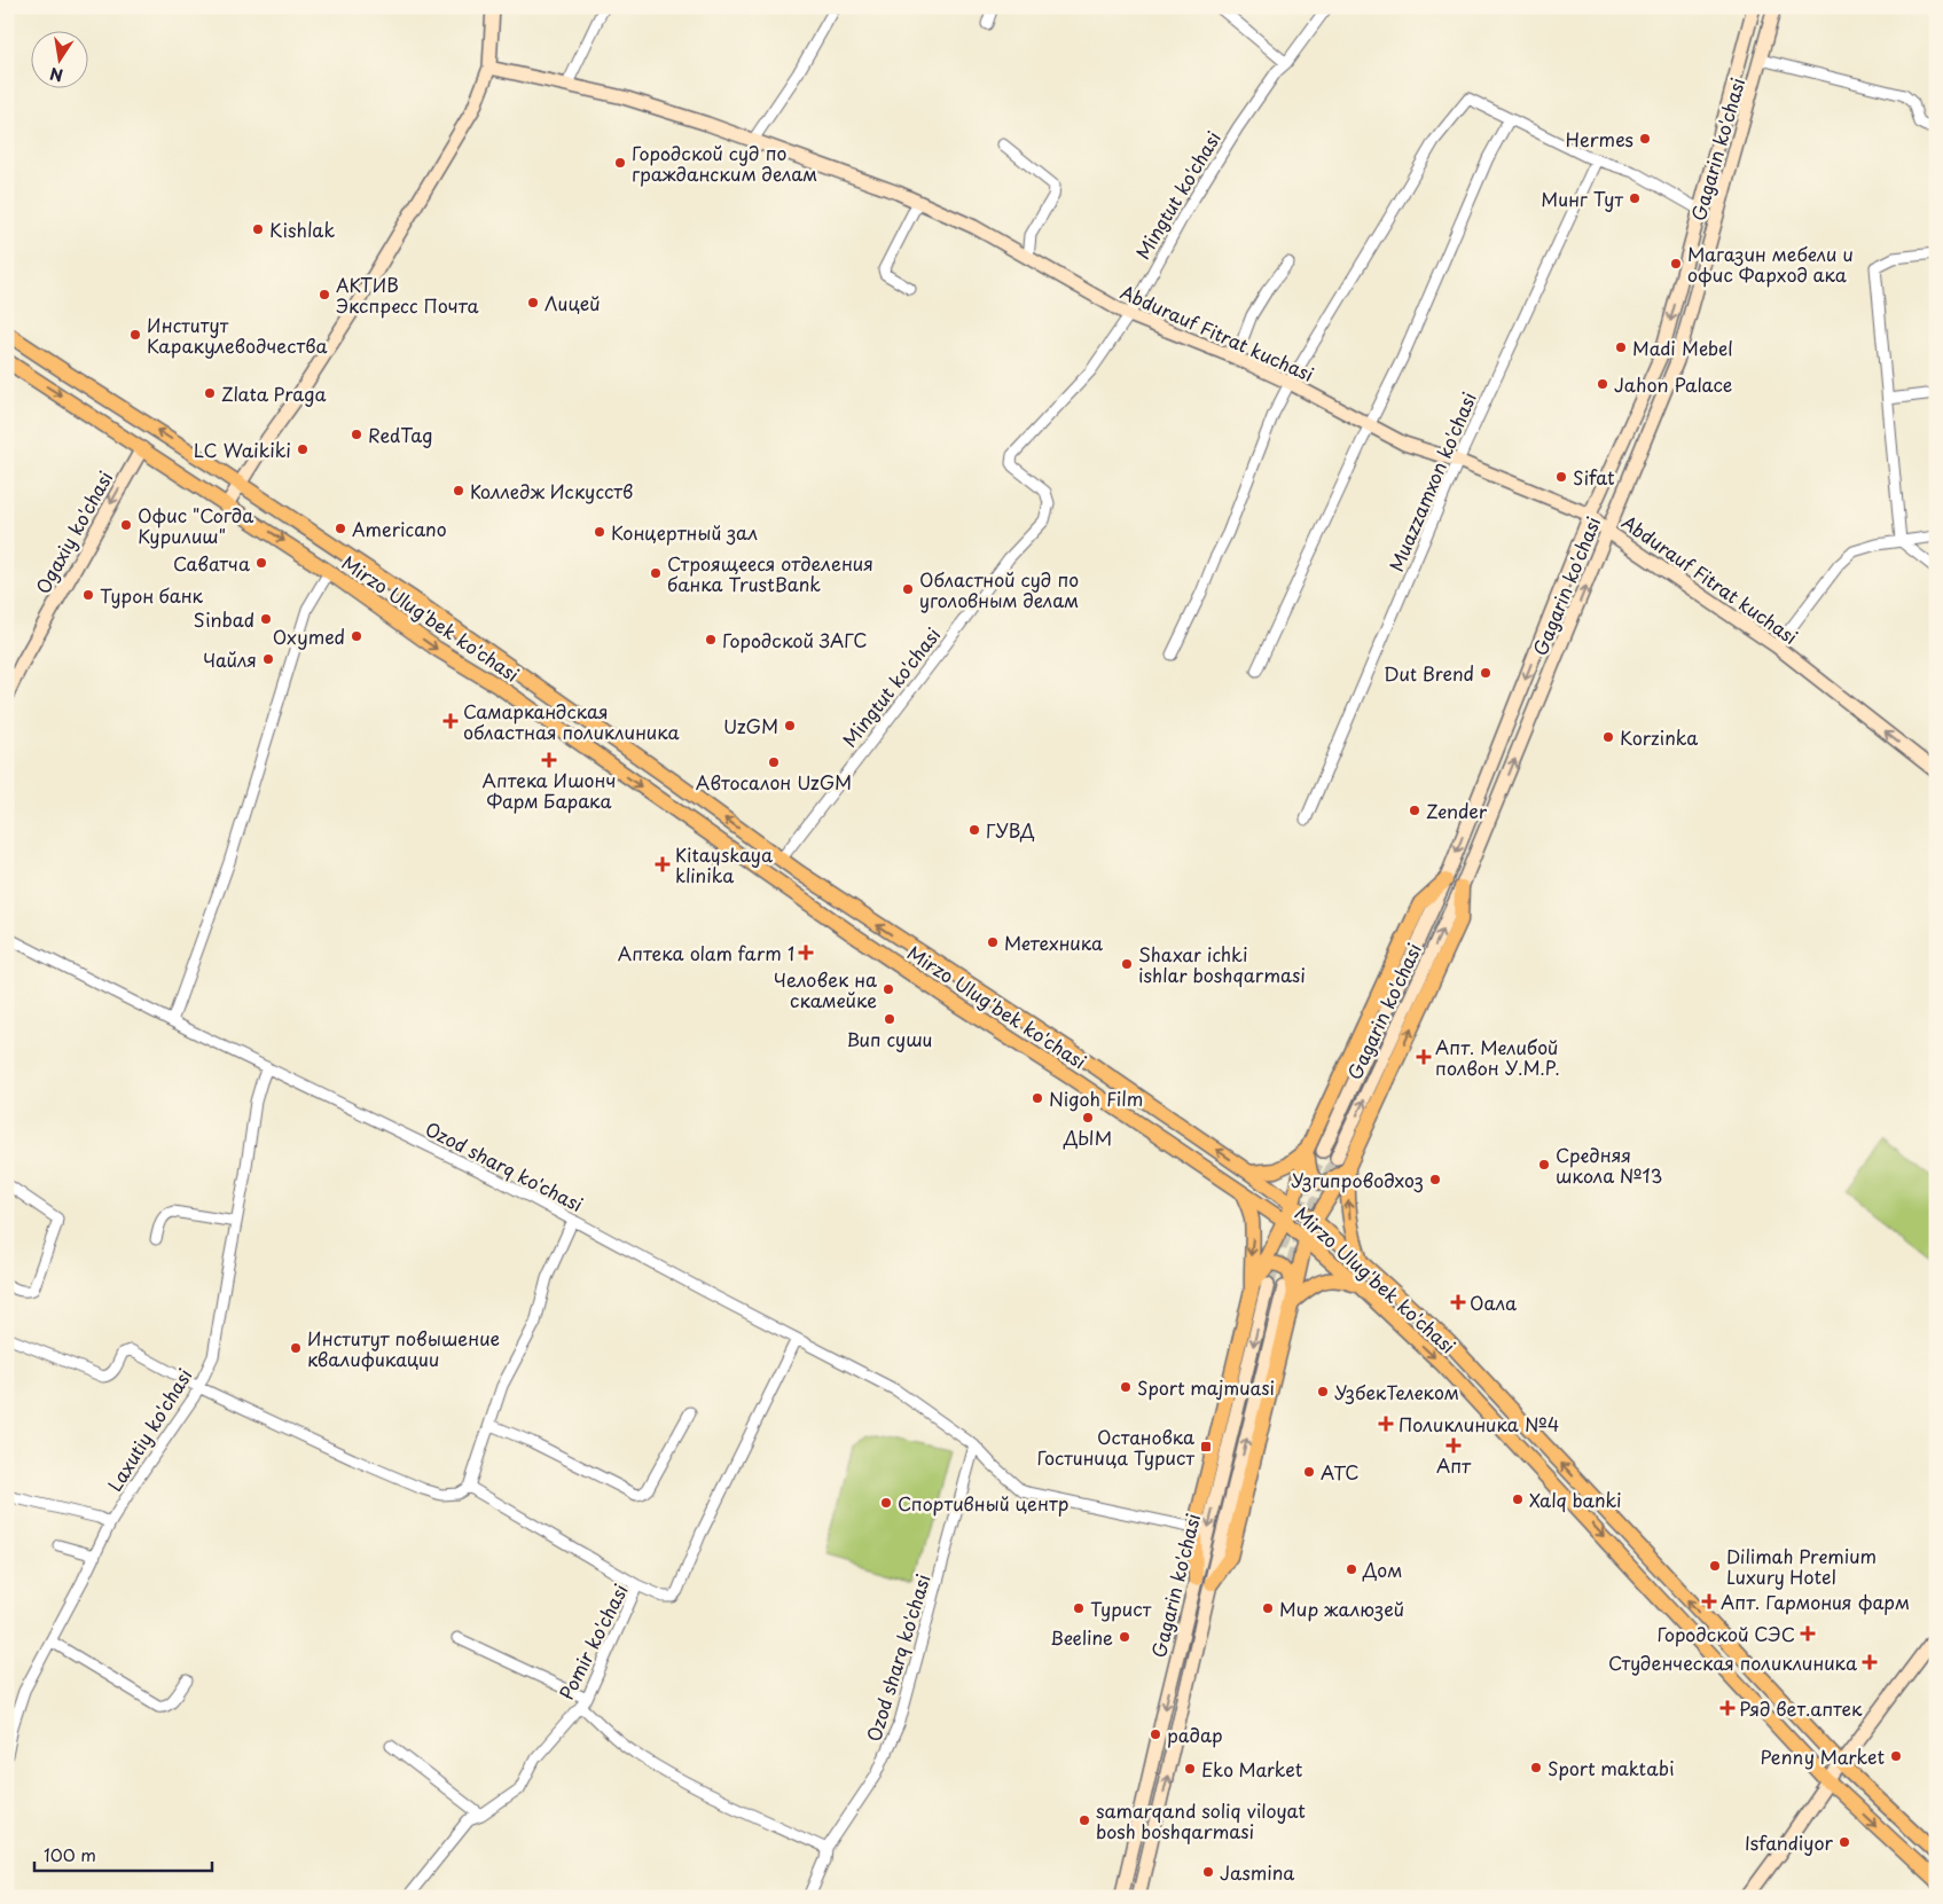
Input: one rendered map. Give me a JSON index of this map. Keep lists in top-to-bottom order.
{
  "streets": {
    "main road": [
      "Gagarin ko'chasi",
      "Abdurauf Fitrat kuchasi",
      "Ogaxiy ko'chasi",
      "Mirzo Ulug'bek ko'chasi"
    ],
    "street": [
      "Mingtut ko'chasi",
      "Muazzamxon ko'chasi",
      "Ozod sharq ko'chasi",
      "Laxutiy ko'chasi",
      "Pomir ko'chasi"
    ]
  },
  "crossings": [
    ["Gagarin ko'chasi", "Abdurauf Fitrat kuchasi"],
    ["Mingtut ko'chasi", "Abdurauf Fitrat kuchasi"],
    ["Mingtut ko'chasi", "Mirzo Ulug'bek ko'chasi"],
    ["Abdurauf Fitrat kuchasi", "Muazzamxon ko'chasi"],
    ["Ogaxiy ko'chasi", "Mirzo Ulug'bek ko'chasi"],
    ["Ozod sharq ko'chasi", "Laxutiy ko'chasi"],
    ["Ozod sharq ko'chasi", "Pomir ko'chasi"]
  ],
  "one_way": ["Ogaxiy ko'chasi"],
  "places": {
    "other": [
      "Hermes",
      "Городской суд по гражданским делам",
      "Минг Тут",
      "Kishlak",
      "Магазин мебели и офис Фарход ака",
      "АКТИВ Экспресс Почта",
      "Лицей",
      "Институт Каракулеводчества",
      "Madi Mebel",
      "Jahon Palace",
      "Zlata Praga",
      "RedTag",
      "LC Waikiki",
      "Sifat",
      "Колледж Искусств",
      "Офис \"Согда Курилиш\"",
      "Americano",
      "Концертный зал",
      "Саватча",
      "Строящееся отделения банка TrustBank",
      "Областной суд по уголовным делам",
      "Турон банк",
      "Sinbad",
      "Oxymed",
      "Городской ЗАГС",
      "Чайля",
      "Dut Brend",
      "UzGM",
      "Korzinka",
      "Автосалон UzGM",
      "Zender",
      "ГУВД",
      "Метехника",
      "Shaxar ichki ishlar boshqarmasi",
      "Человек на скамейке",
      "Вип суши",
      "Nigoh Film",
      "ДЫМ",
      "Средняя школа №13",
      "Узгипроводхоз",
      "Институт повышение квалификации",
      "Sport majmuasi",
      "УзбекТелеком",
      "ATC",
      "Xalq banki",
      "Спортивный центр",
      "Dilimah Premium Luxury Hotel",
      "Дом",
      "Турист",
      "Мир жалюзей",
      "Beeline",
      "радар",
      "Penny Market",
      "Sport maktabi",
      "Eko Market",
      "samarqand soliq viloyat bosh boshqarmasi",
      "Isfandiyor",
      "Jasmina"
    ],
    "health": [
      "Самаркандская областная поликлиника",
      "Аптека Ишонч Фарм Барака",
      "Kitayskaya klinika",
      "Аптека olam farm 1",
      "Апт. Мелибой полвон У.М.Р.",
      "Оала",
      "Поликлиника №4",
      "Апт",
      "Апт. Гармония фарм",
      "Городской СЭС",
      "Студенческая поликлиника",
      "Ряд вет.аптек"
    ],
    "transit": ["Остановка Гостиница Турист"]
  },
  "scale_bar": "100 m",
  "north": "bottom"
}
